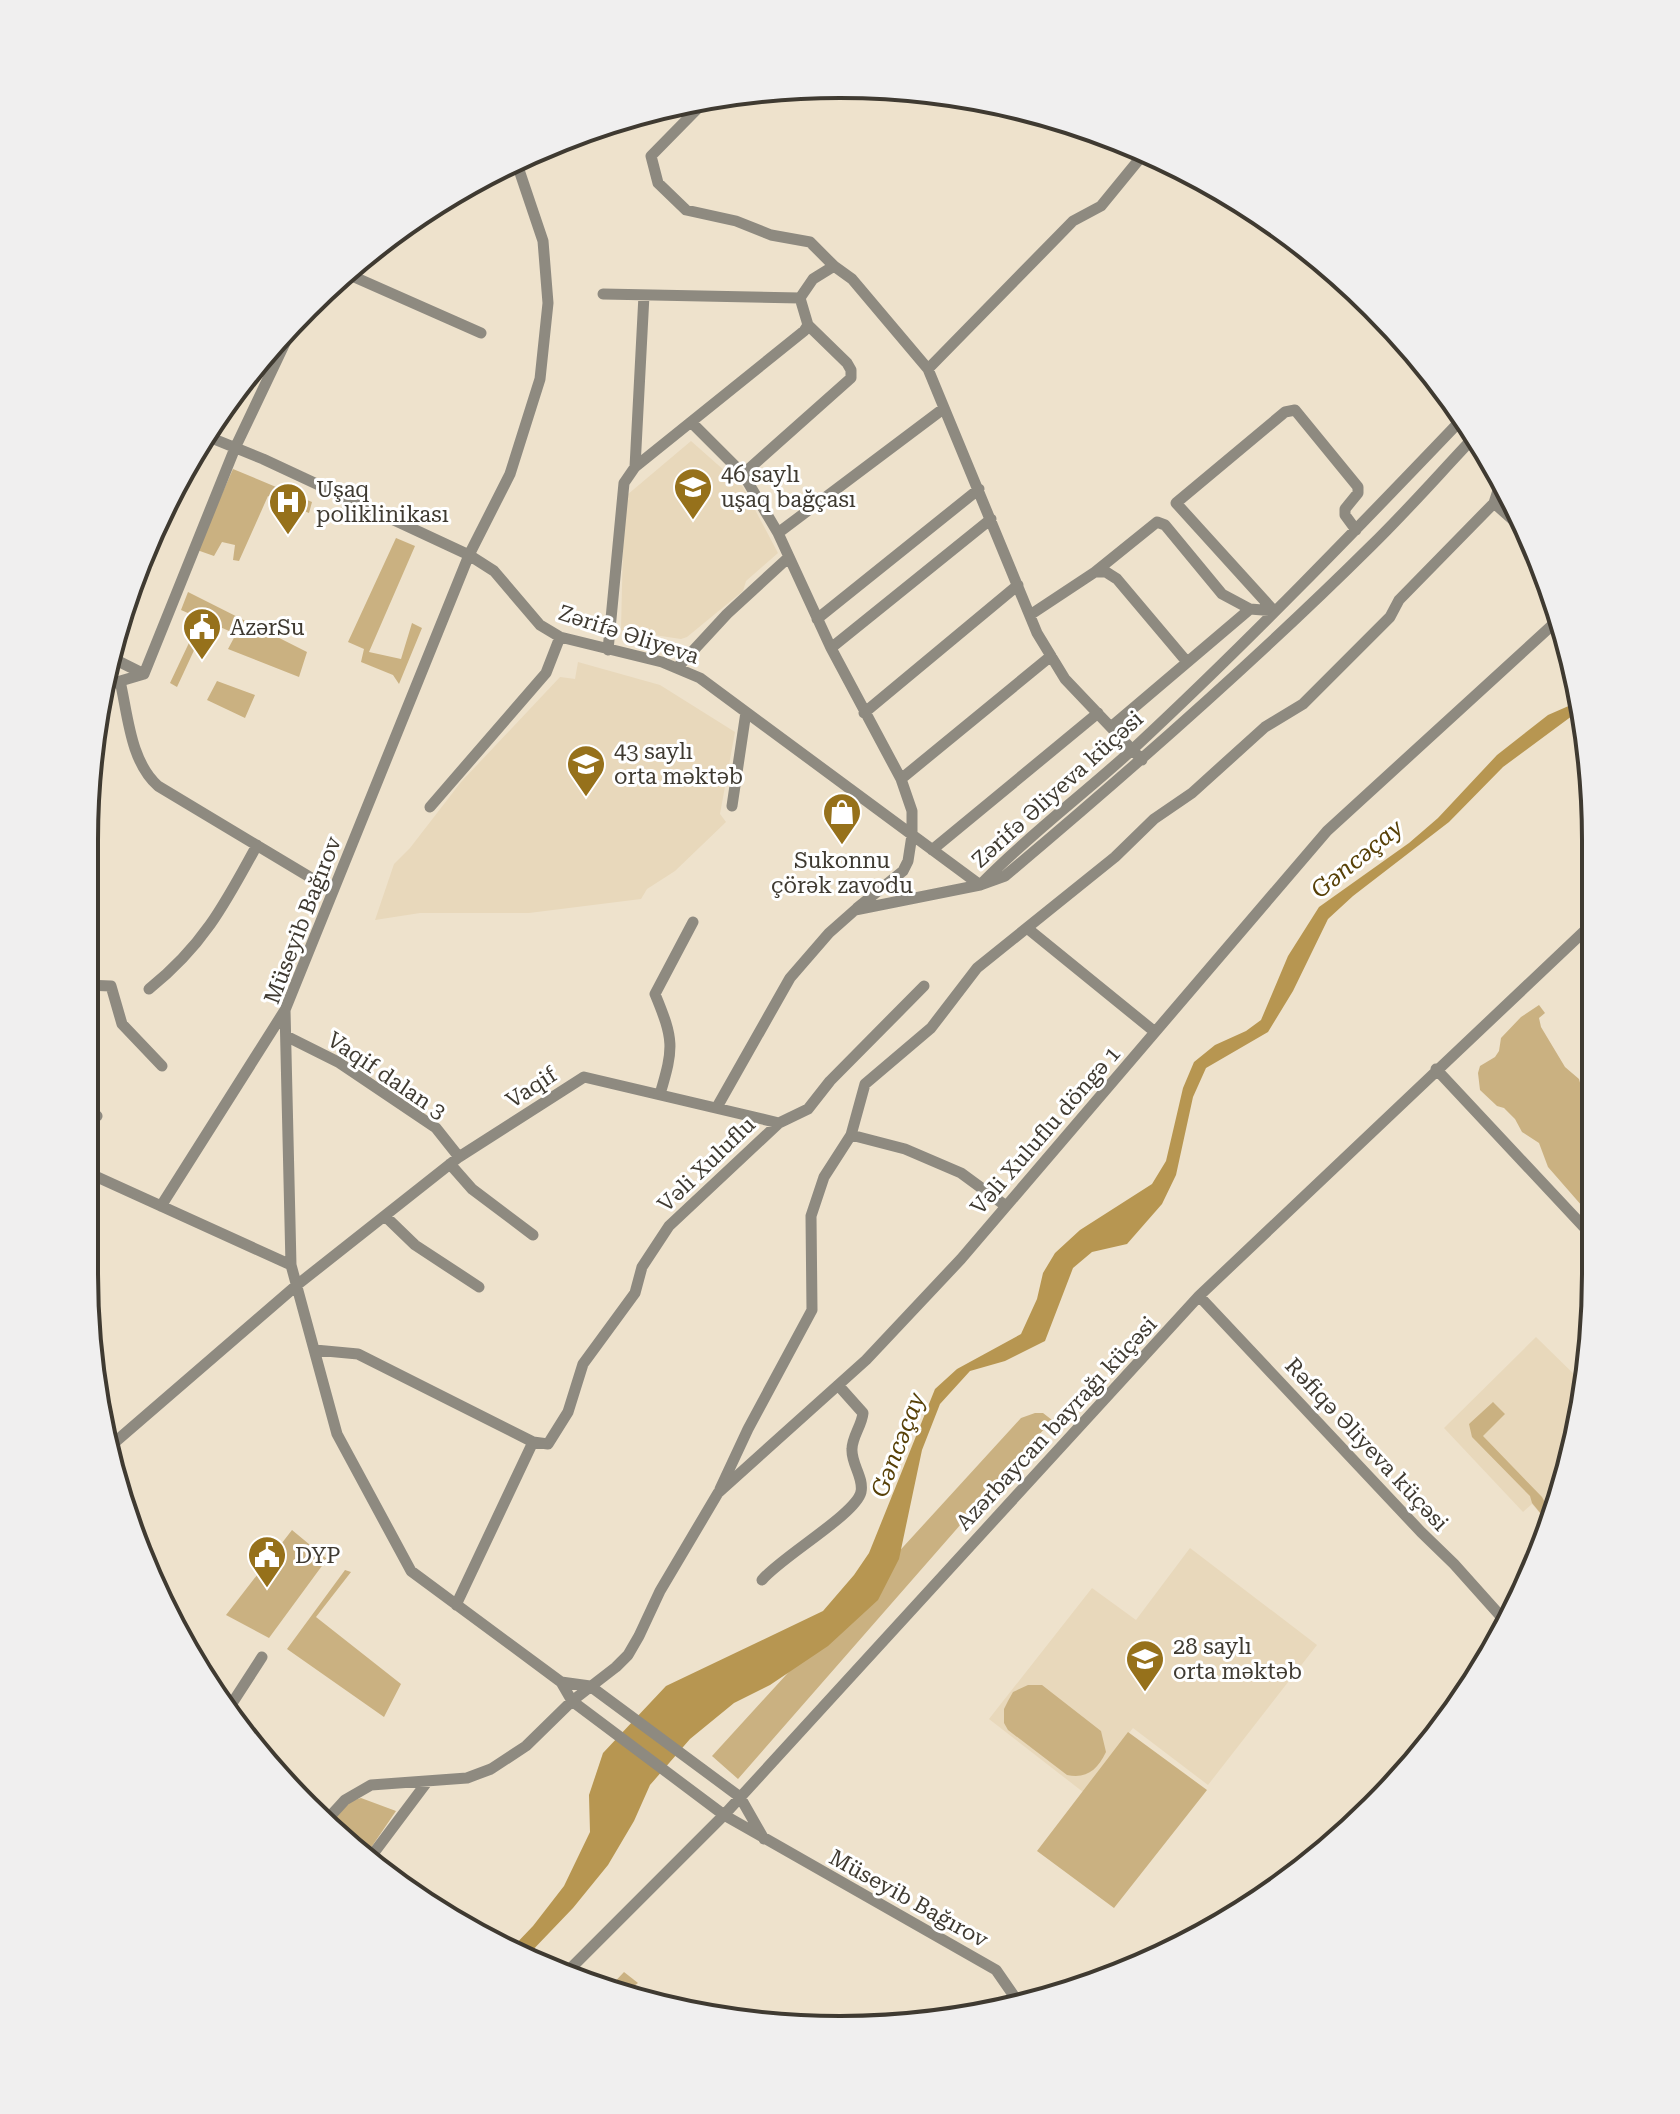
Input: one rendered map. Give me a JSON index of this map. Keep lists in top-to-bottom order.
{
  "streets": {
    "street": [
      "Zərifə Əliyeva",
      "Zərifə Əliyeva küçəsi",
      "Müseyib Bağırov",
      "Vaqif dalan 3",
      "Vaqif",
      "Vəli Xuluflu döngə 1",
      "Vəli Xuluflu",
      "Azərbaycan bayrağı küçəsi",
      "Rəfiqə Əliyeva küçəsi"
    ]
  },
  "crossings": [
    ["Zərifə Əliyeva", "Zərifə Əliyeva küçəsi"],
    ["Zərifə Əliyeva", "Müseyib Bağırov"],
    ["Müseyib Bağırov", "Vaqif dalan 3"],
    ["Müseyib Bağırov", "Vaqif"],
    ["Müseyib Bağırov", "Vəli Xuluflu döngə 1"],
    ["Müseyib Bağırov", "Azərbaycan bayrağı küçəsi"],
    ["Vaqif dalan 3", "Vaqif"],
    ["Vaqif", "Vəli Xuluflu"],
    ["Azərbaycan bayrağı küçəsi", "Rəfiqə Əliyeva küçəsi"]
  ],
  "water": ["Gəncəçay"],
  "places": {
    "school or university": ["46 saylı uşaq bağçası", "43 saylı orta məktəb", "28 saylı orta məktəb"],
    "hospital": ["Uşaq poliklinikası"],
    "public building": ["AzərSu", "DYP"],
    "shop": ["Sukonnu çörək zavodu"]
  }
}
